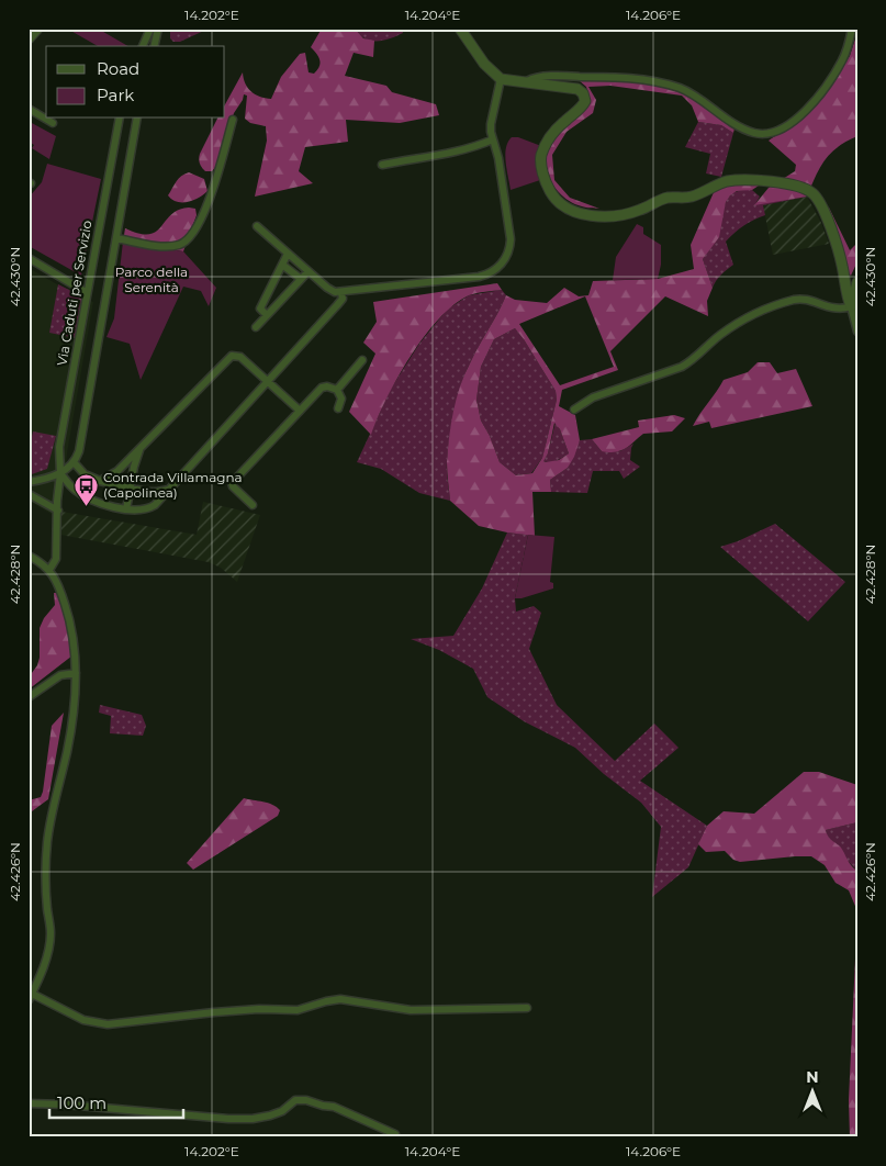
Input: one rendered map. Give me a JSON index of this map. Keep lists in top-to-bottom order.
{
  "streets": {
    "street": ["Via Caduti per Servizio"]
  },
  "parks": ["Parco della Serenità"],
  "places": {
    "bus stop": ["Contrada Villamagna (Capolinea)"]
  },
  "legend": ["Road", "Park"],
  "scale_bar": "100 m",
  "north": "top",
  "coordinates": [
    "14.202°E",
    "14.204°E",
    "14.206°E",
    "42.430°N",
    "42.428°N",
    "42.426°N"
  ]
}
